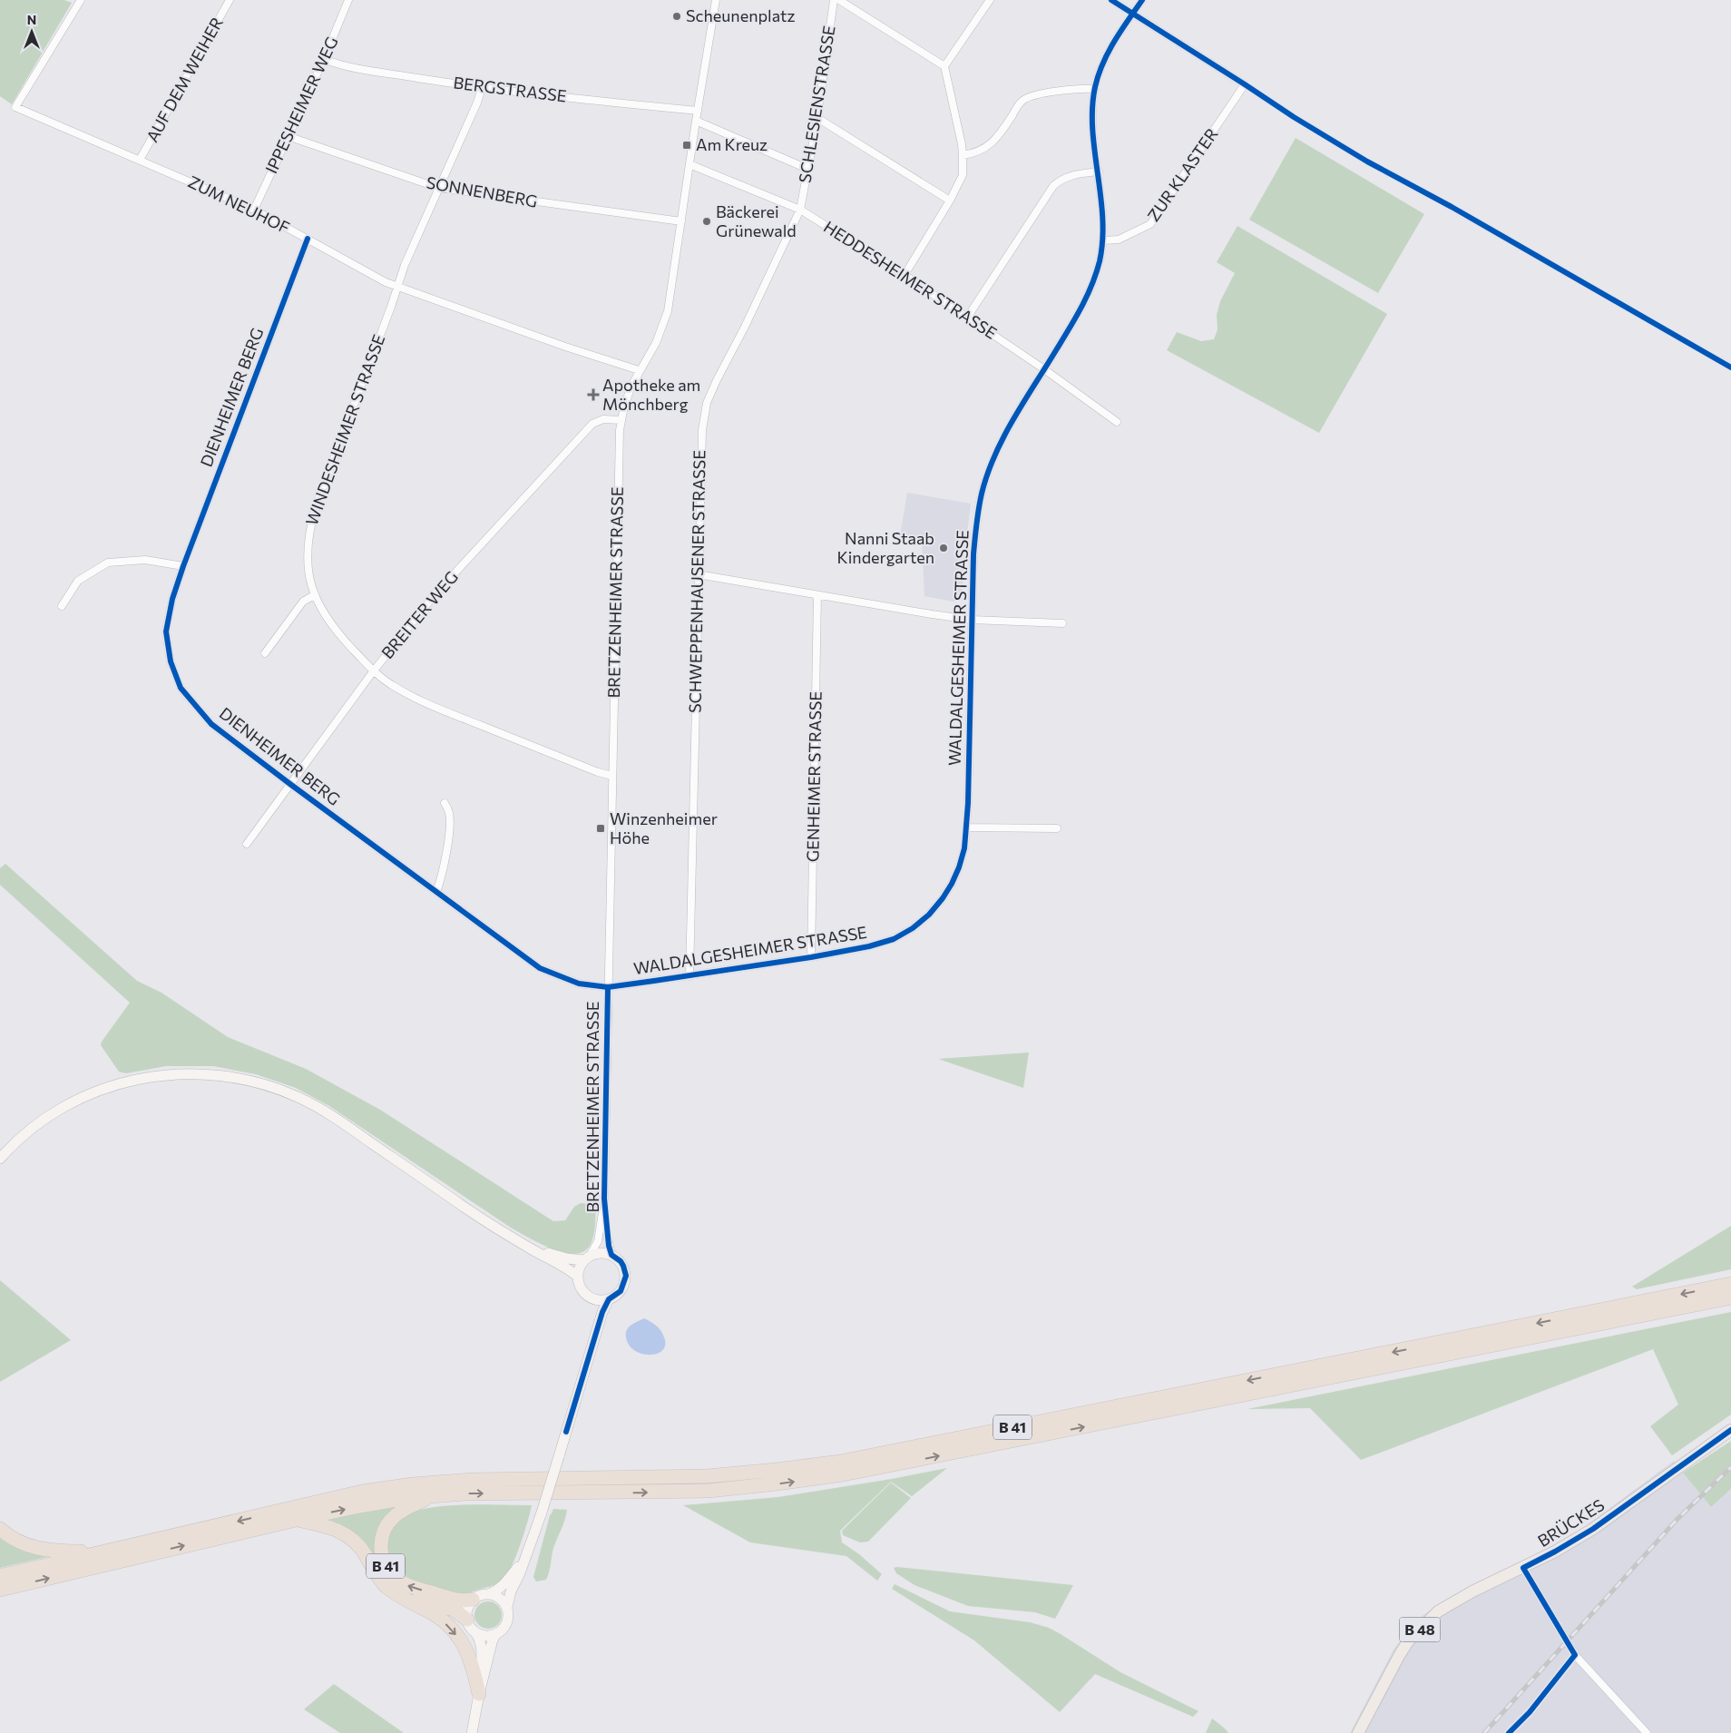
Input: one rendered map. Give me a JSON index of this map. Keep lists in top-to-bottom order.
{
  "streets": {
    "highway": ["B 41"],
    "main road": ["BRÜCKES", "B 48"],
    "street": [
      "AUF DEM WEIHER",
      "BERGSTRASSE",
      "SCHLESIENSTRASSE",
      "IPPESHEIMER WEG",
      "ZUR KLASTER",
      "SONNENBERG",
      "ZUM NEUHOF",
      "HEDDESHEIMER STRASSE",
      "DIENHEIMER BERG",
      "WINDESHEIMER STRASSE",
      "SCHWEPPENHAUSENER STRASSE",
      "BRETZENHEIMER STRASSE",
      "BREITER WEG",
      "WALDALGESHEIMER STRASSE",
      "GENHEIMER STRASSE"
    ]
  },
  "crossings": [
    ["AUF DEM WEIHER", "ZUM NEUHOF"],
    ["BERGSTRASSE", "IPPESHEIMER WEG"],
    ["BERGSTRASSE", "WINDESHEIMER STRASSE"],
    ["BERGSTRASSE", "BRETZENHEIMER STRASSE"],
    ["SCHLESIENSTRASSE", "HEDDESHEIMER STRASSE"],
    ["SCHLESIENSTRASSE", "SCHWEPPENHAUSENER STRASSE"],
    ["IPPESHEIMER WEG", "SONNENBERG"],
    ["IPPESHEIMER WEG", "ZUM NEUHOF"],
    ["ZUR KLASTER", "WALDALGESHEIMER STRASSE"],
    ["SONNENBERG", "WINDESHEIMER STRASSE"],
    ["SONNENBERG", "BRETZENHEIMER STRASSE"],
    ["ZUM NEUHOF", "DIENHEIMER BERG"],
    ["ZUM NEUHOF", "WINDESHEIMER STRASSE"],
    ["ZUM NEUHOF", "BRETZENHEIMER STRASSE"],
    ["HEDDESHEIMER STRASSE", "SCHWEPPENHAUSENER STRASSE"],
    ["HEDDESHEIMER STRASSE", "BRETZENHEIMER STRASSE"],
    ["HEDDESHEIMER STRASSE", "WALDALGESHEIMER STRASSE"],
    ["DIENHEIMER BERG", "BRETZENHEIMER STRASSE"],
    ["DIENHEIMER BERG", "BREITER WEG"],
    ["DIENHEIMER BERG", "WALDALGESHEIMER STRASSE"],
    ["WINDESHEIMER STRASSE", "BRETZENHEIMER STRASSE"],
    ["WINDESHEIMER STRASSE", "BREITER WEG"],
    ["SCHWEPPENHAUSENER STRASSE", "WALDALGESHEIMER STRASSE"],
    ["BRETZENHEIMER STRASSE", "BREITER WEG"],
    ["BRETZENHEIMER STRASSE", "WALDALGESHEIMER STRASSE"],
    ["WALDALGESHEIMER STRASSE", "GENHEIMER STRASSE"]
  ],
  "places": {
    "other": ["Scheunenplatz", "Bäckerei Grünewald", "Nanni Staab Kindergarten"],
    "transit": ["Am Kreuz", "Winzenheimer Höhe"],
    "health": ["Apotheke am Mönchberg"]
  },
  "north": "top"
}
